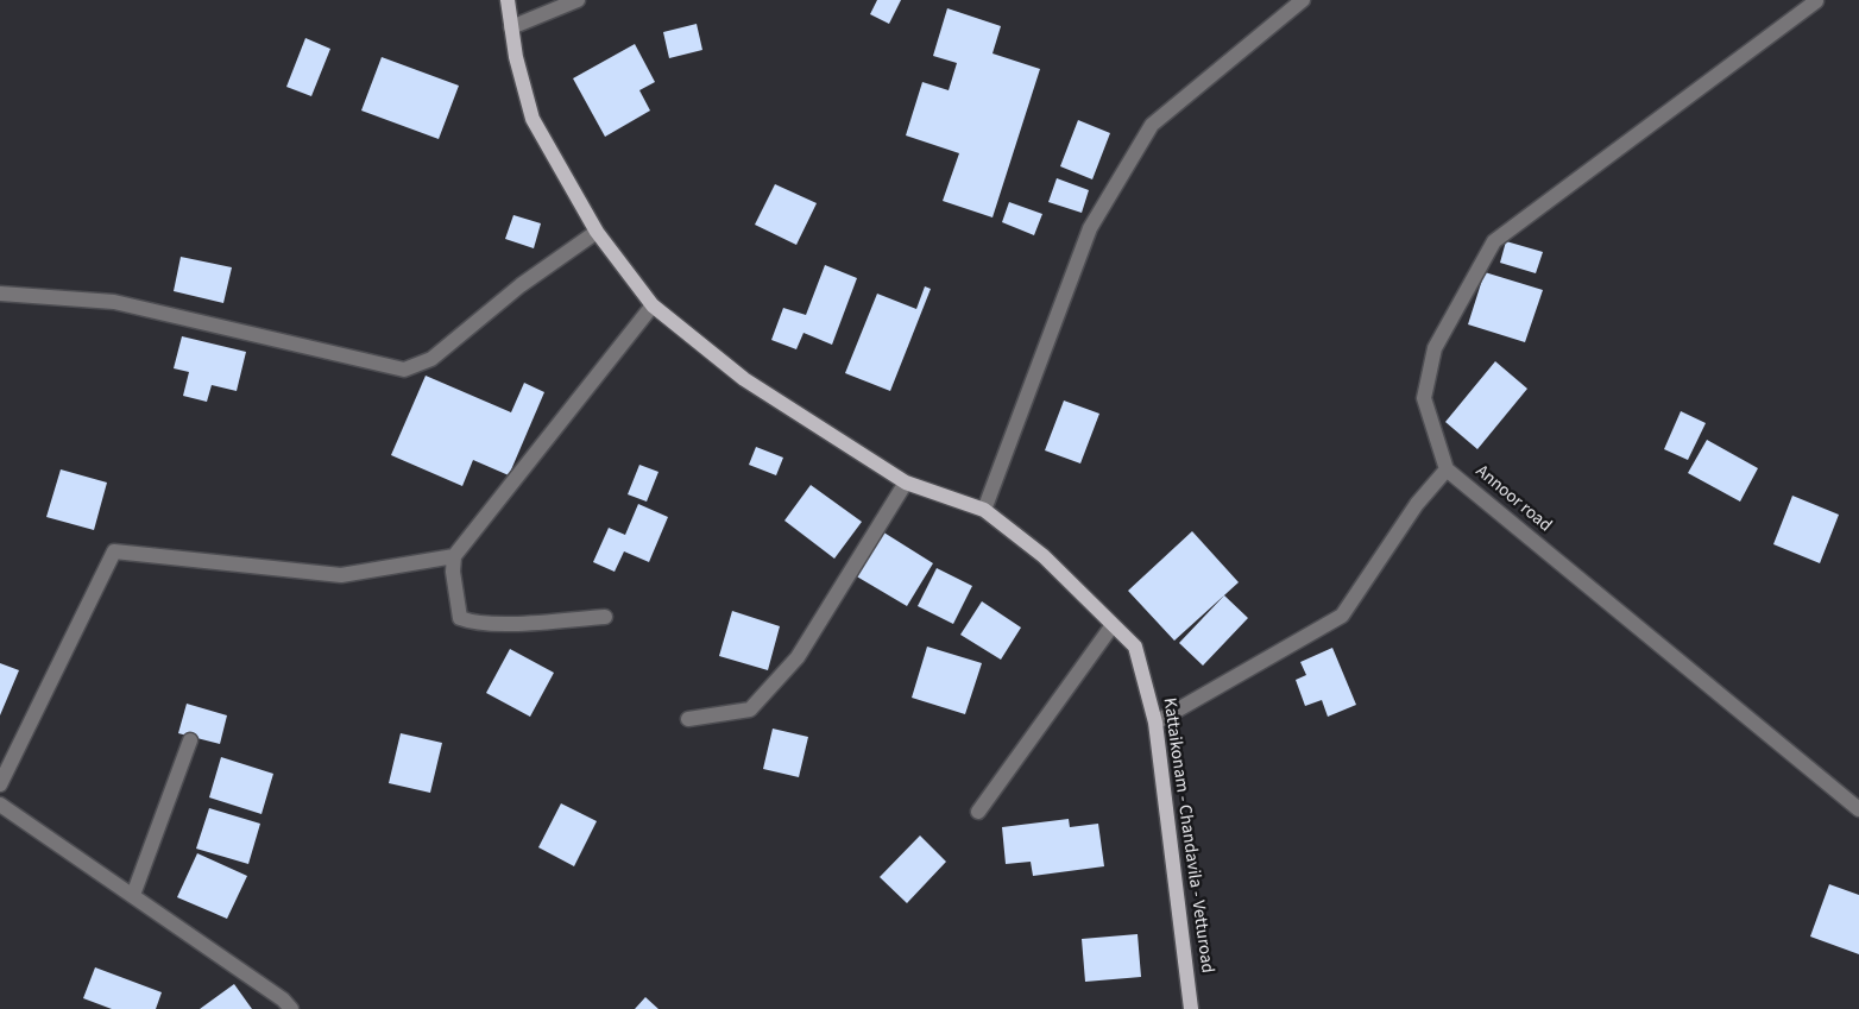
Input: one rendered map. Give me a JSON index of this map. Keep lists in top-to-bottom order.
{
  "streets": {
    "main road": ["Kattaikonam - Chandavila - Vetturoad"],
    "street": ["Annoor road"]
  },
  "crossings": [
    ["Annoor road", "Kattaikonam - Chandavila - Vetturoad"]
  ]
}
